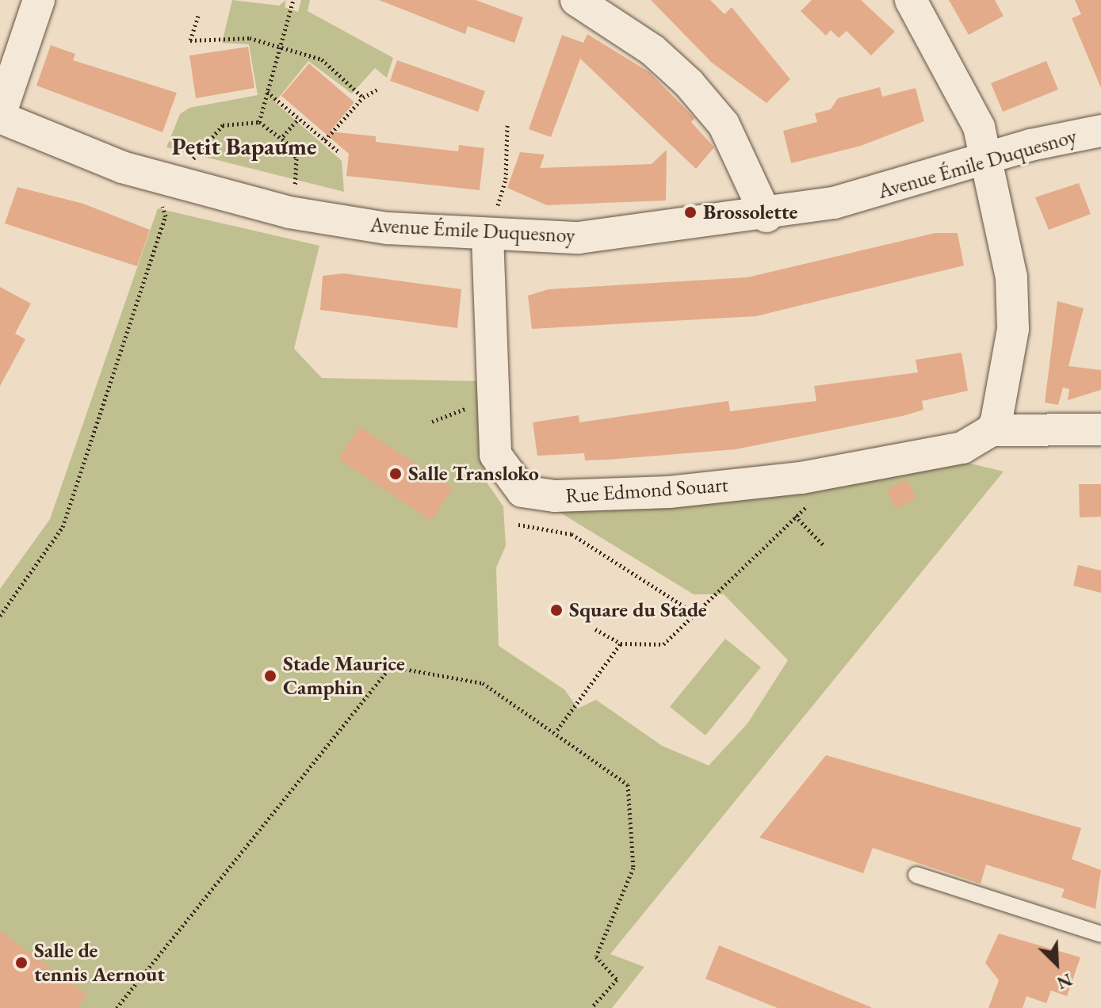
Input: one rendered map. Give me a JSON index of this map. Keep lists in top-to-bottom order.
{
  "streets": {
    "street": ["Avenue Émile Duquesnoy", "Rue Edmond Souart"]
  },
  "crossings": [
    ["Avenue Émile Duquesnoy", "Rue Edmond Souart"]
  ],
  "districts": ["Petit Bapaume"],
  "places": [
    "Brossolette",
    "Salle Transloko",
    "Square du Stade",
    "Stade Maurice Camphin",
    "Salle de tennis Aernout"
  ],
  "north": "bottom right"
}
